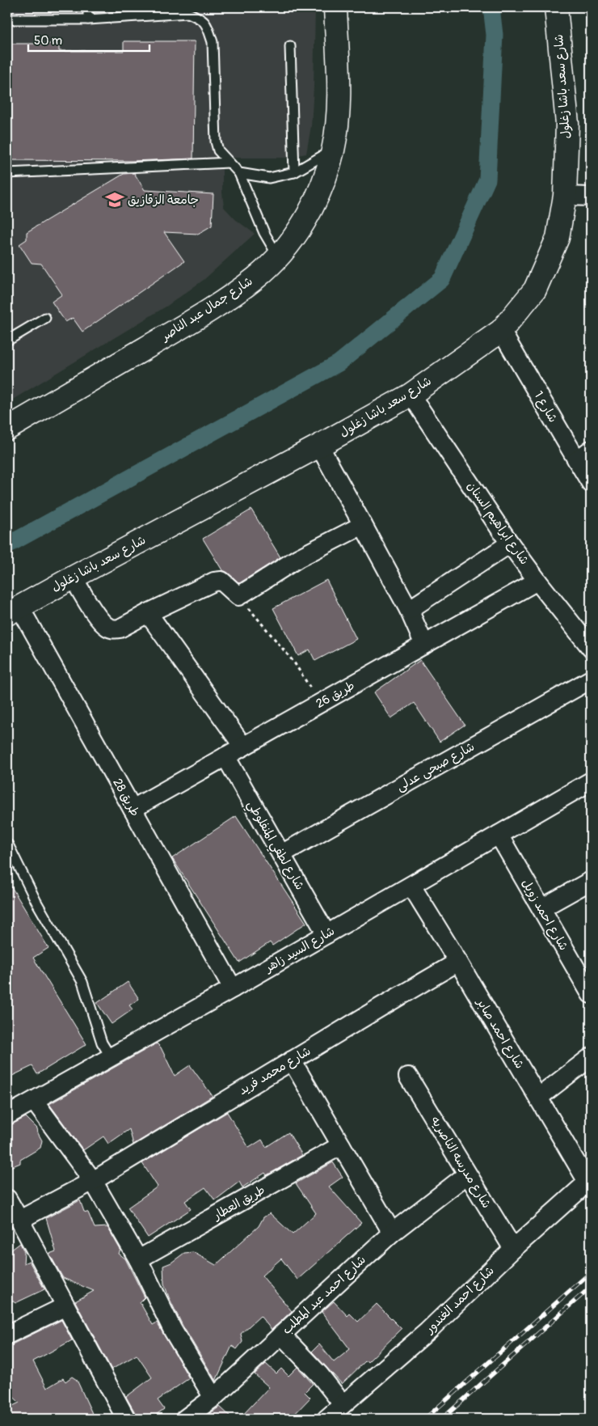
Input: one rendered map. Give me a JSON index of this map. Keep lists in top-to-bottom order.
{
  "streets": {
    "highway": ["شارع سعد باشا زغلول", "شارع جمال عبد الناصر"],
    "street": [
      "شارع 1",
      "شارع ابراهيم السنان",
      "طريق 26",
      "شارع صبحى عدلى",
      "طريق 28",
      "شارع لطفي المنفلوطي",
      "شارع احمد زويل",
      "شارع السيد زاهر",
      "شارع احمد صابر",
      "شارع محمد فريد",
      "شارع مدرسه الناصريه",
      "طريق العطار",
      "شارع احمد عبد المطلب",
      "شارع احمد الغندور"
    ]
  },
  "crossings": [
    ["شارع سعد باشا زغلول", "شارع 1"],
    ["شارع سعد باشا زغلول", "شارع ابراهيم السنان"],
    ["شارع سعد باشا زغلول", "طريق 28"],
    ["شارع ابراهيم السنان", "طريق 26"],
    ["طريق 26", "طريق 28"],
    ["طريق 26", "شارع لطفي المنفلوطي"],
    ["شارع صبحى عدلى", "شارع لطفي المنفلوطي"],
    ["طريق 28", "شارع السيد زاهر"],
    ["شارع لطفي المنفلوطي", "شارع السيد زاهر"],
    ["شارع احمد زويل", "شارع السيد زاهر"],
    ["شارع السيد زاهر", "شارع احمد صابر"],
    ["شارع احمد صابر", "شارع محمد فريد"],
    ["شارع احمد صابر", "شارع احمد الغندور"],
    ["شارع مدرسه الناصريه", "شارع احمد عبد المطلب"],
    ["شارع مدرسه الناصريه", "شارع احمد الغندور"]
  ],
  "places": {
    "school or university": ["جامعة الزقازيق"]
  },
  "scale_bar": "50 m"
}
